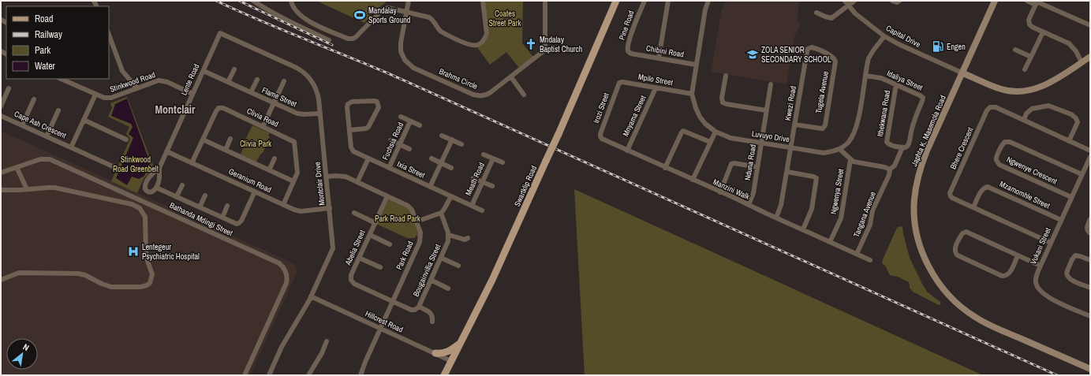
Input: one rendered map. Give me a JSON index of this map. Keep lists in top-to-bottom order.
{
  "streets": {
    "main road": ["Japhta K. Masemola Road", "Swartklip Road"],
    "street": [
      "Pine Road",
      "Capital Drive",
      "Chibini Road",
      "Brahms Circle",
      "Lente Road",
      "Mpilo Street",
      "Idaliya Street",
      "Stinkwood Road",
      "Tugela Avenue",
      "Flame Street",
      "Kwezi Road",
      "Irozi Street",
      "Ithekwana Road",
      "Mnyama Street",
      "Clivia Road",
      "Cape Ash Crescent",
      "Luvuyo Drive",
      "Fuchsia Road",
      "Bhere Crescent",
      "Nduna Road",
      "Ixia Street",
      "Ngwenye Crescent",
      "Meath Road",
      "Geranium Road",
      "Montclair Drive",
      "Manzini Walk",
      "Ngwenya Street",
      "Mzamomhle Street",
      "Tangana Avenue",
      "Bathanda Mdingi Street",
      "Vukani Street",
      "Abelia Street",
      "Park Road",
      "Bougainvillia Street",
      "Hillcrest Road"
    ]
  },
  "crossings": [
    ["Pine Road", "Chibini Road"],
    ["Capital Drive", "Japhta K. Masemola Road"],
    ["Capital Drive", "Luvuyo Drive"],
    ["Chibini Road", "Luvuyo Drive"],
    ["Lente Road", "Stinkwood Road"],
    ["Lente Road", "Flame Street"],
    ["Lente Road", "Geranium Road"],
    ["Lente Road", "Montclair Drive"],
    ["Mpilo Street", "Irozi Street"],
    ["Mpilo Street", "Mnyama Street"],
    ["Mpilo Street", "Luvuyo Drive"],
    ["Idaliya Street", "Ithekwana Road"],
    ["Idaliya Street", "Luvuyo Drive"],
    ["Idaliya Street", "Tangana Avenue"],
    ["Stinkwood Road", "Cape Ash Crescent"],
    ["Tugela Avenue", "Kwezi Road"],
    ["Flame Street", "Montclair Drive"],
    ["Kwezi Road", "Luvuyo Drive"],
    ["Kwezi Road", "Manzini Walk"],
    ["Irozi Street", "Manzini Walk"],
    ["Ithekwana Road", "Tangana Avenue"],
    ["Mnyama Street", "Manzini Walk"],
    ["Clivia Road", "Geranium Road"],
    ["Luvuyo Drive", "Nduna Road"],
    ["Fuchsia Road", "Ixia Street"],
    ["Bhere Crescent", "Mzamomhle Street"],
    ["Bhere Crescent", "Vukani Street"],
    ["Nduna Road", "Manzini Walk"],
    ["Ixia Street", "Meath Road"],
    ["Ngwenye Crescent", "Vukani Street"],
    ["Geranium Road", "Montclair Drive"],
    ["Montclair Drive", "Park Road"],
    ["Montclair Drive", "Hillcrest Road"],
    ["Swartklip Road", "Hillcrest Road"],
    ["Manzini Walk", "Ngwenya Street"],
    ["Manzini Walk", "Tangana Avenue"],
    ["Mzamomhle Street", "Vukani Street"],
    ["Abelia Street", "Park Road"],
    ["Abelia Street", "Bougainvillia Street"],
    ["Park Road", "Bougainvillia Street"],
    ["Park Road", "Hillcrest Road"]
  ],
  "districts": ["Montclair"],
  "parks": [
    "Coates Street Park",
    "Clivia Park",
    "Stinkwood Road Greenbelt",
    "Park Road Park"
  ],
  "places": {
    "sports": ["Mandalay Sports Ground"],
    "church": ["Mndalay Baptist Church"],
    "fuel station": ["Engen"],
    "school or university": ["ZOLA SENIOR SECONDARY SCHOOL"],
    "hospital": ["Lentegeur Psychiatric Hospital"]
  },
  "legend": [
    "Road",
    "Railway",
    "Park",
    "Water"
  ],
  "north": "top right"
}
